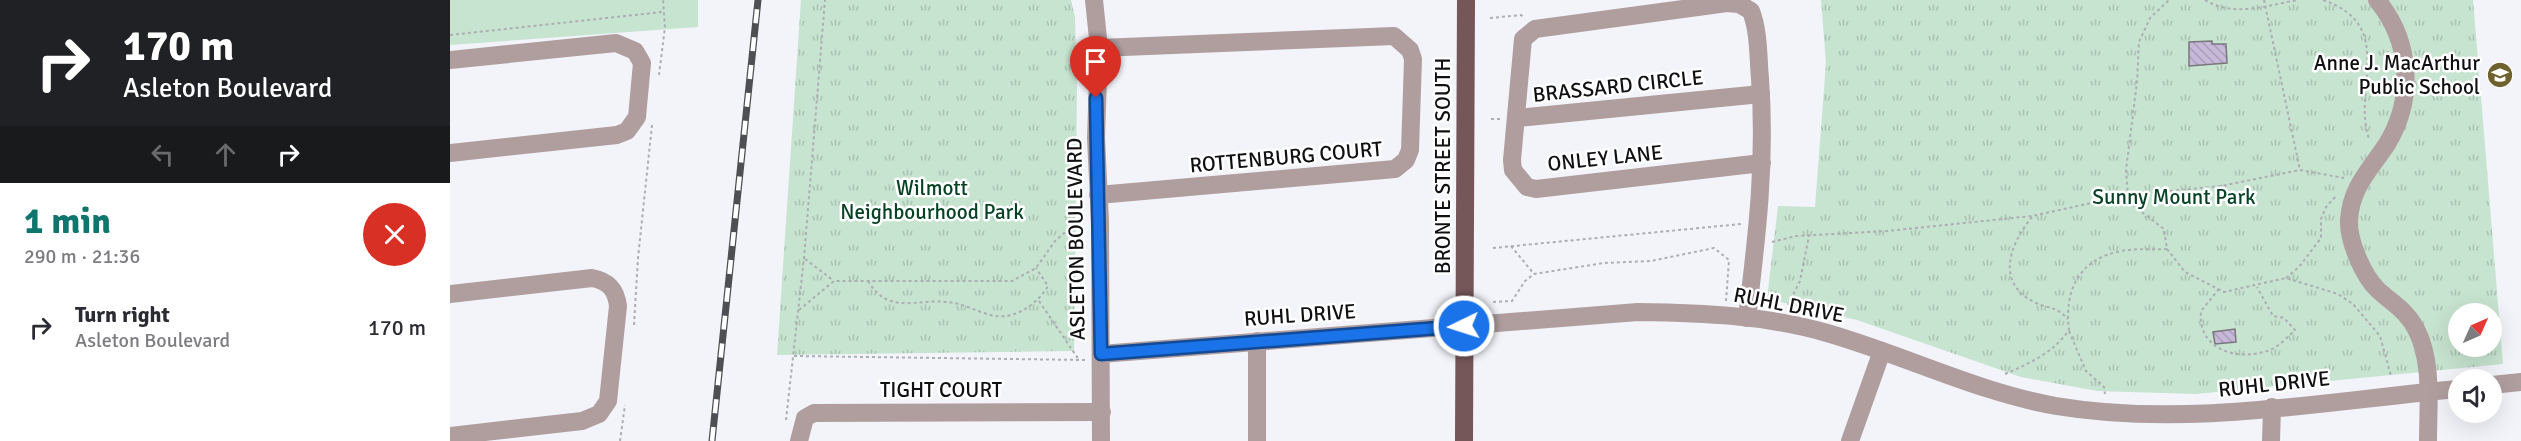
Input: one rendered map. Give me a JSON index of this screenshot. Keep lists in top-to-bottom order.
{
  "streets": {
    "main road": ["BRONTE STREET SOUTH"],
    "street": [
      "BRASSARD CIRCLE",
      "ROTTENBURG COURT",
      "ONLEY LANE",
      "ASLETON BOULEVARD",
      "RUHL DRIVE",
      "TIGHT COURT"
    ]
  },
  "crossings": [
    ["BRASSARD CIRCLE", "ONLEY LANE"],
    ["ROTTENBURG COURT", "ASLETON BOULEVARD"],
    ["BRONTE STREET SOUTH", "RUHL DRIVE"],
    ["ASLETON BOULEVARD", "RUHL DRIVE"],
    ["ASLETON BOULEVARD", "TIGHT COURT"]
  ],
  "parks": ["Wilmott Neighbourhood Park", "Sunny Mount Park"],
  "places": {
    "school or university": ["Anne J. MacArthur Public School"]
  },
  "north": "top right",
  "page": {
    "turn": ["170 m", "Asleton Boulevard"],
    "heading": ["1 min", "290 m · 21:36"],
    "list": [
      {
        "name": "Turn right",
        "note": "Asleton Boulevard",
        "value": "170 m"
      }
    ]
  }
}
